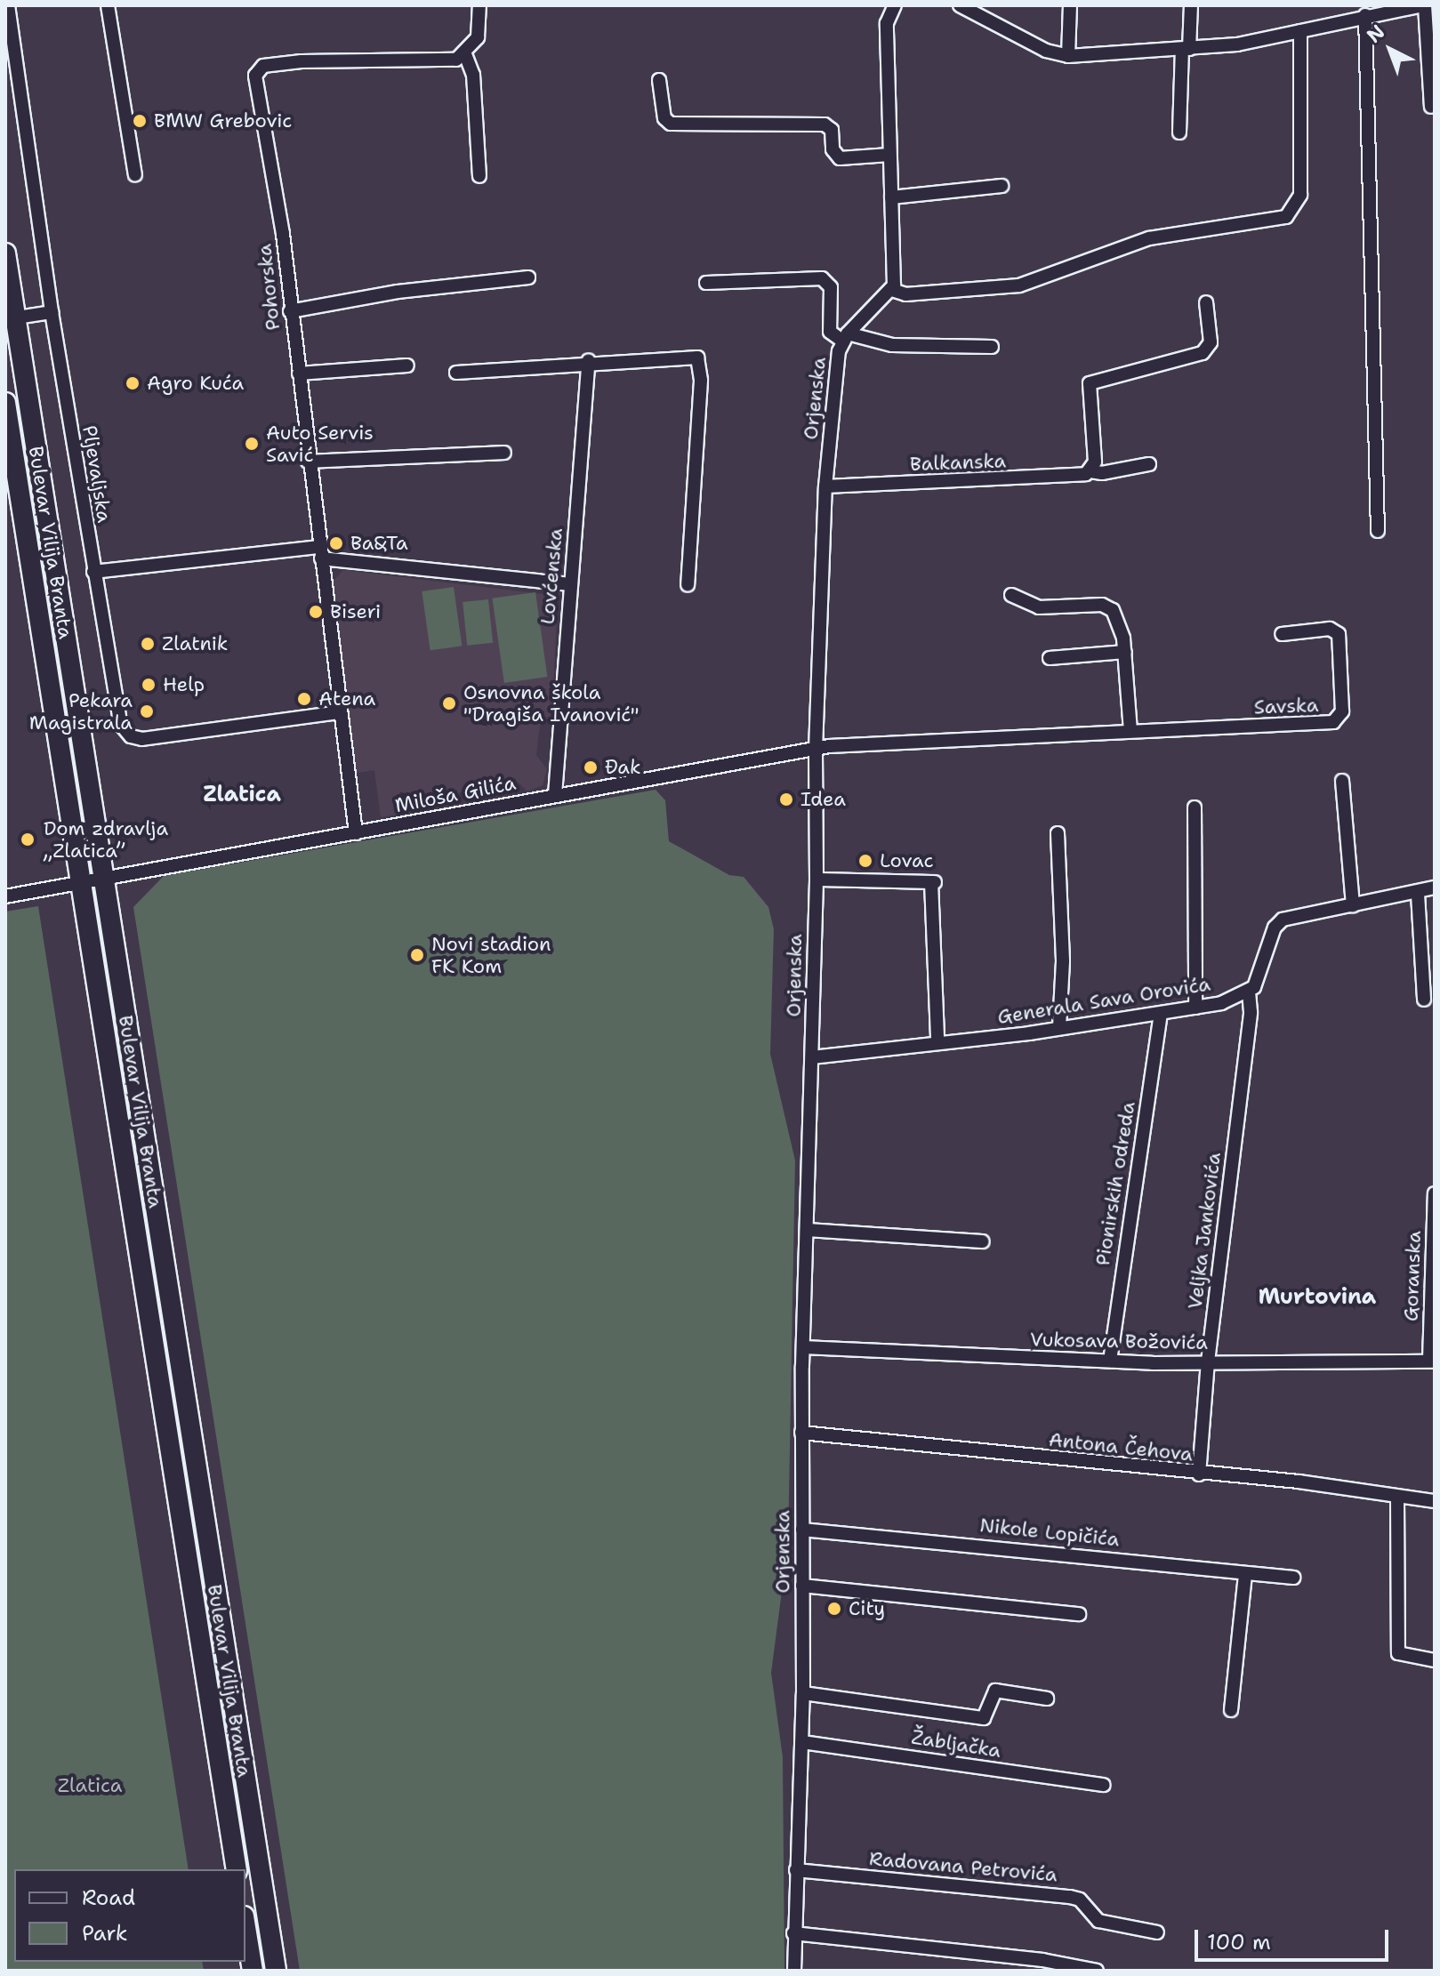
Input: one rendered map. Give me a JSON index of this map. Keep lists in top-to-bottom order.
{
  "streets": {
    "main road": ["Bulevar Vilija Branta"],
    "street": [
      "Pohorska",
      "Orjenska",
      "Balkanska",
      "Pljevaljska",
      "Lovćenska",
      "Savska",
      "Miloša Gilića",
      "Generala Sava Orovića",
      "Pionirskih odreda",
      "Veljka Jankovića",
      "Goranska",
      "Vukosava Božovića",
      "Antona Čehova",
      "Nikole Lopičića",
      "Žabljačka",
      "Radovana Petrovića"
    ]
  },
  "crossings": [
    ["Pohorska", "Pljevaljska"],
    ["Pohorska", "Miloša Gilića"],
    ["Orjenska", "Balkanska"],
    ["Orjenska", "Savska"],
    ["Orjenska", "Miloša Gilića"],
    ["Orjenska", "Generala Sava Orovića"],
    ["Orjenska", "Vukosava Božovića"],
    ["Orjenska", "Antona Čehova"],
    ["Orjenska", "Nikole Lopičića"],
    ["Orjenska", "Žabljačka"],
    ["Orjenska", "Radovana Petrovića"],
    ["Bulevar Vilija Branta", "Miloša Gilića"],
    ["Lovćenska", "Miloša Gilića"],
    ["Savska", "Miloša Gilića"],
    ["Generala Sava Orovića", "Pionirskih odreda"],
    ["Generala Sava Orovića", "Veljka Jankovića"],
    ["Pionirskih odreda", "Vukosava Božovića"],
    ["Veljka Jankovića", "Vukosava Božovića"],
    ["Veljka Jankovića", "Antona Čehova"],
    ["Goranska", "Vukosava Božovića"]
  ],
  "districts": ["Zlatica", "Murtovina"],
  "parks": ["Zlatica"],
  "places": [
    "BMW Grebovic",
    "Agro Kuća",
    "Auto Servis Savić",
    "Ba&Ta",
    "Biseri",
    "Zlatnik",
    "Help",
    "Atena",
    "Osnovna škola \"Dragiša Ivanović\"",
    "Pekara Magistrala",
    "Đak",
    "Idea",
    "Dom zdravlja „Zlatica”",
    "Lovac",
    "Novi stadion FK Kom",
    "City"
  ],
  "legend": ["Road", "Park"],
  "scale_bar": "100 m",
  "north": "top left"
}
